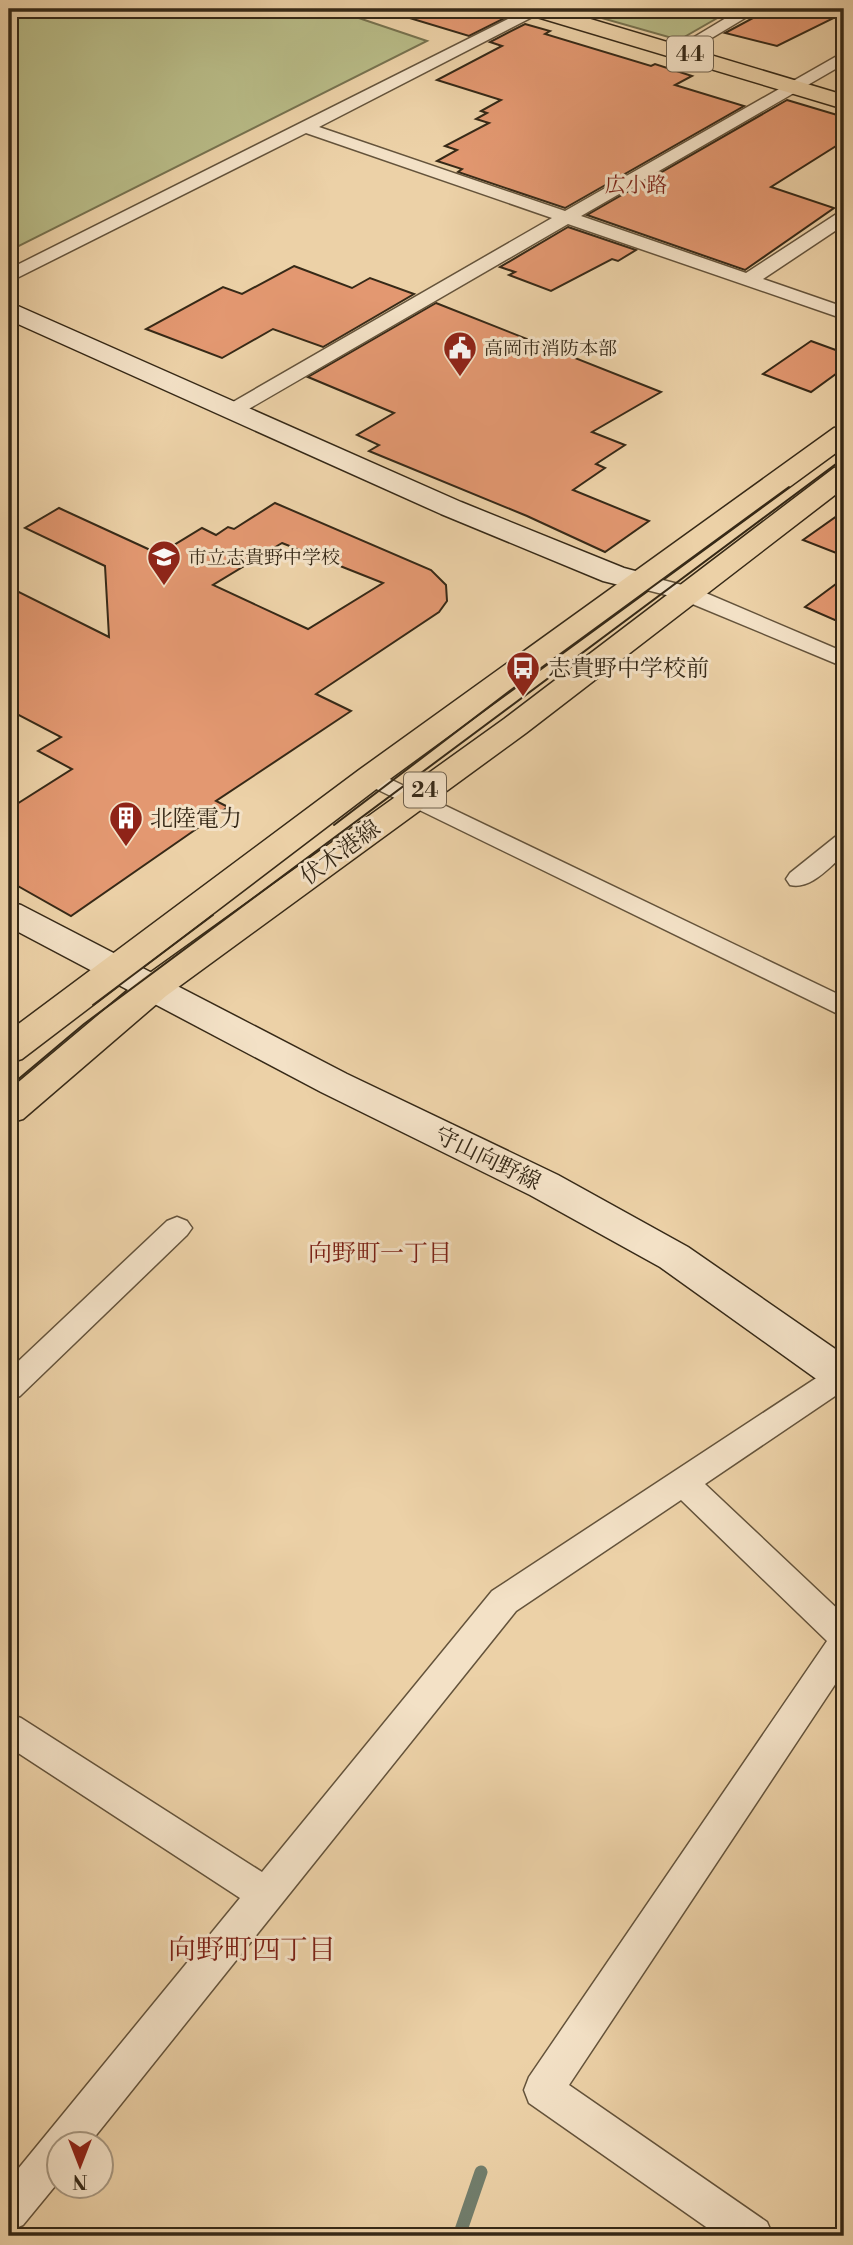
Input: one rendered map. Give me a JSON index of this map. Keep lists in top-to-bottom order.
{
  "streets": {
    "main road": ["44", "24", "伏木港線"],
    "street": ["守山向野線"]
  },
  "crossings": [
    ["伏木港線", "守山向野線"]
  ],
  "districts": ["広小路", "向野町一丁目", "向野町四丁目"],
  "places": {
    "public building": ["高岡市消防本部"],
    "school or university": ["市立志貴野中学校"],
    "bus stop": ["志貴野中学校前"],
    "building": ["北陸電力"]
  },
  "north": "bottom"
}
